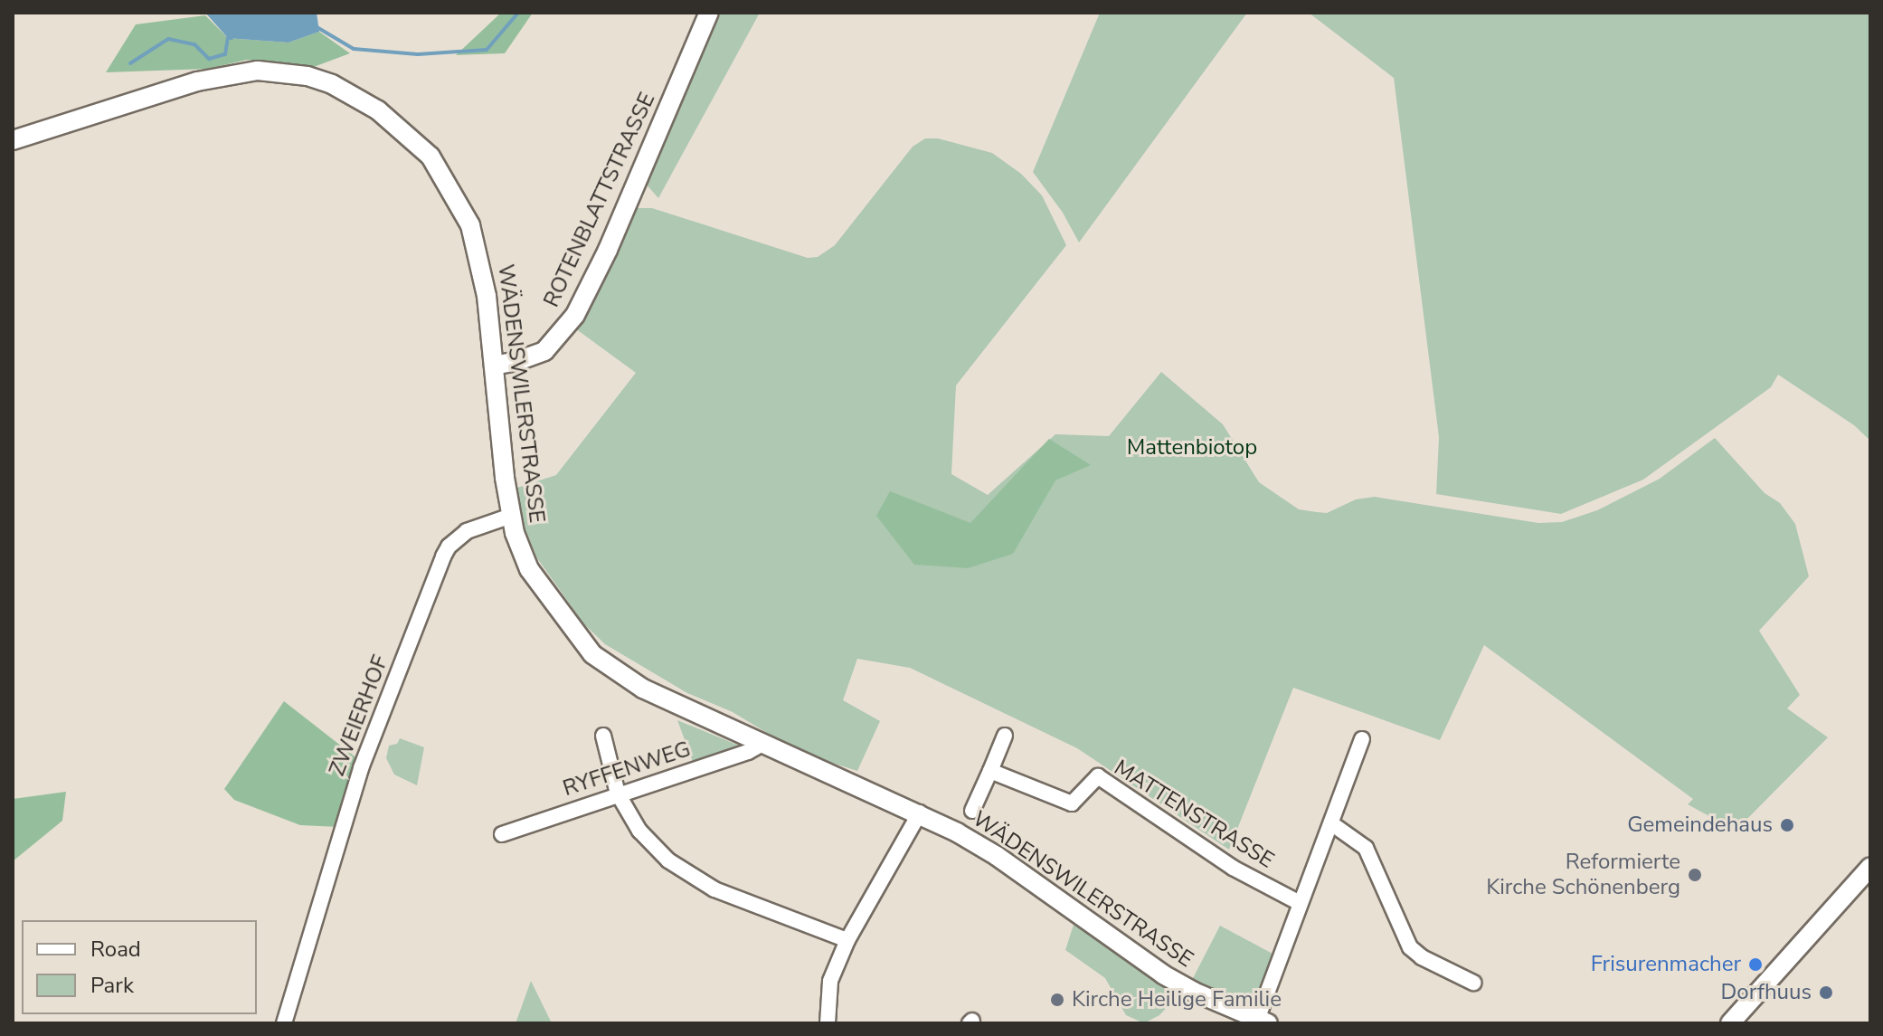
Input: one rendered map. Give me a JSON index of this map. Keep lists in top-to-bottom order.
{
  "streets": {
    "street": [
      "ROTENBLATTSTRASSE",
      "WÄDENSWILERSTRASSE",
      "ZWEIERHOF",
      "RYFFENWEG",
      "MATTENSTRASSE"
    ]
  },
  "crossings": [
    ["ROTENBLATTSTRASSE", "WÄDENSWILERSTRASSE"],
    ["WÄDENSWILERSTRASSE", "ZWEIERHOF"],
    ["WÄDENSWILERSTRASSE", "RYFFENWEG"]
  ],
  "parks": ["Mattenbiotop"],
  "places": [
    "Gemeindehaus",
    "Reformierte Kirche Schönenberg",
    "Frisurenmacher",
    "Dorfhuus",
    "Kirche Heilige Familie"
  ],
  "legend": ["Road", "Park"]
}
